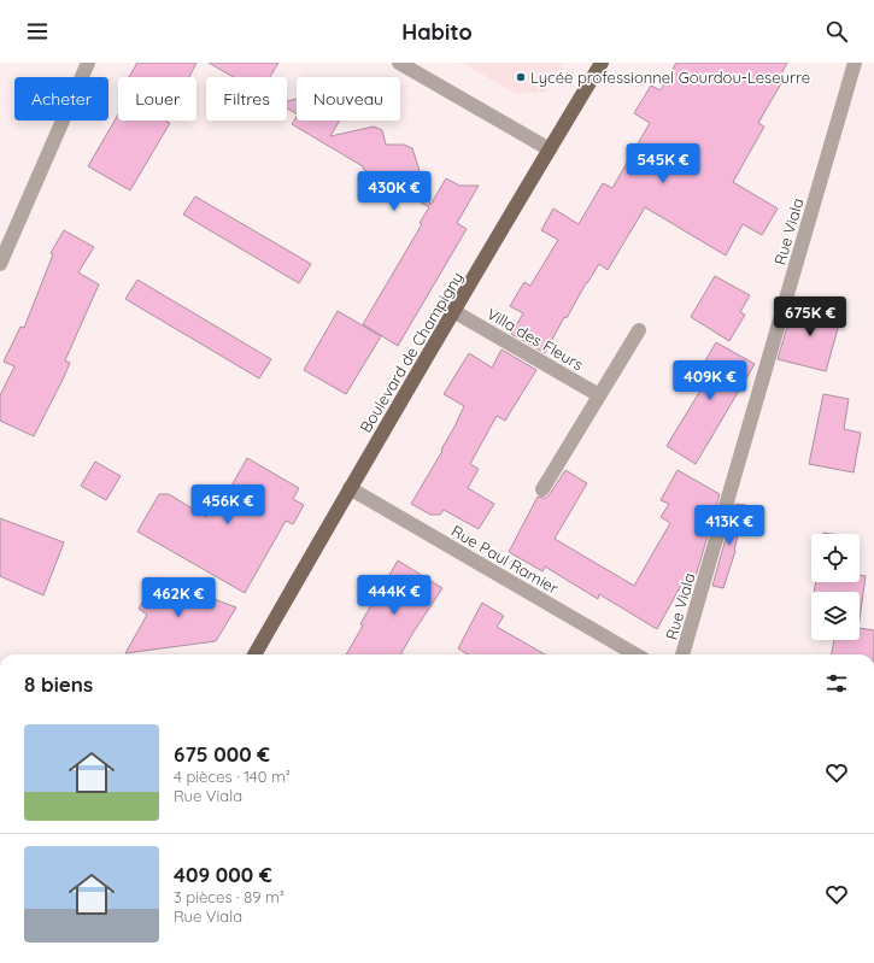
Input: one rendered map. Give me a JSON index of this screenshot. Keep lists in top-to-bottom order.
{
  "streets": {
    "main road": ["Boulevard de Champigny"],
    "street": ["Rue Viala", "Villa des Fleurs", "Rue Paul Ramier"]
  },
  "crossings": [
    ["Villa des Fleurs", "Boulevard de Champigny"],
    ["Boulevard de Champigny", "Rue Paul Ramier"]
  ],
  "places": ["Lycée professionnel Gourdou-Leseurre"],
  "page": {
    "header": "Habito",
    "chip": [
      "Acheter",
      "Louer",
      "Filtres",
      "Nouveau"
    ],
    "price": [
      "545K €",
      "430K €",
      "675K €",
      "409K €",
      "456K €",
      "413K €",
      "444K €",
      "462K €"
    ],
    "heading": "8 biens",
    "list": [
      {
        "name": "675 000 €",
        "note": "4 pièces · 140 m² · Rue Viala"
      },
      {
        "name": "409 000 €",
        "note": "3 pièces · 89 m² · Rue Viala"
      }
    ]
  }
}
